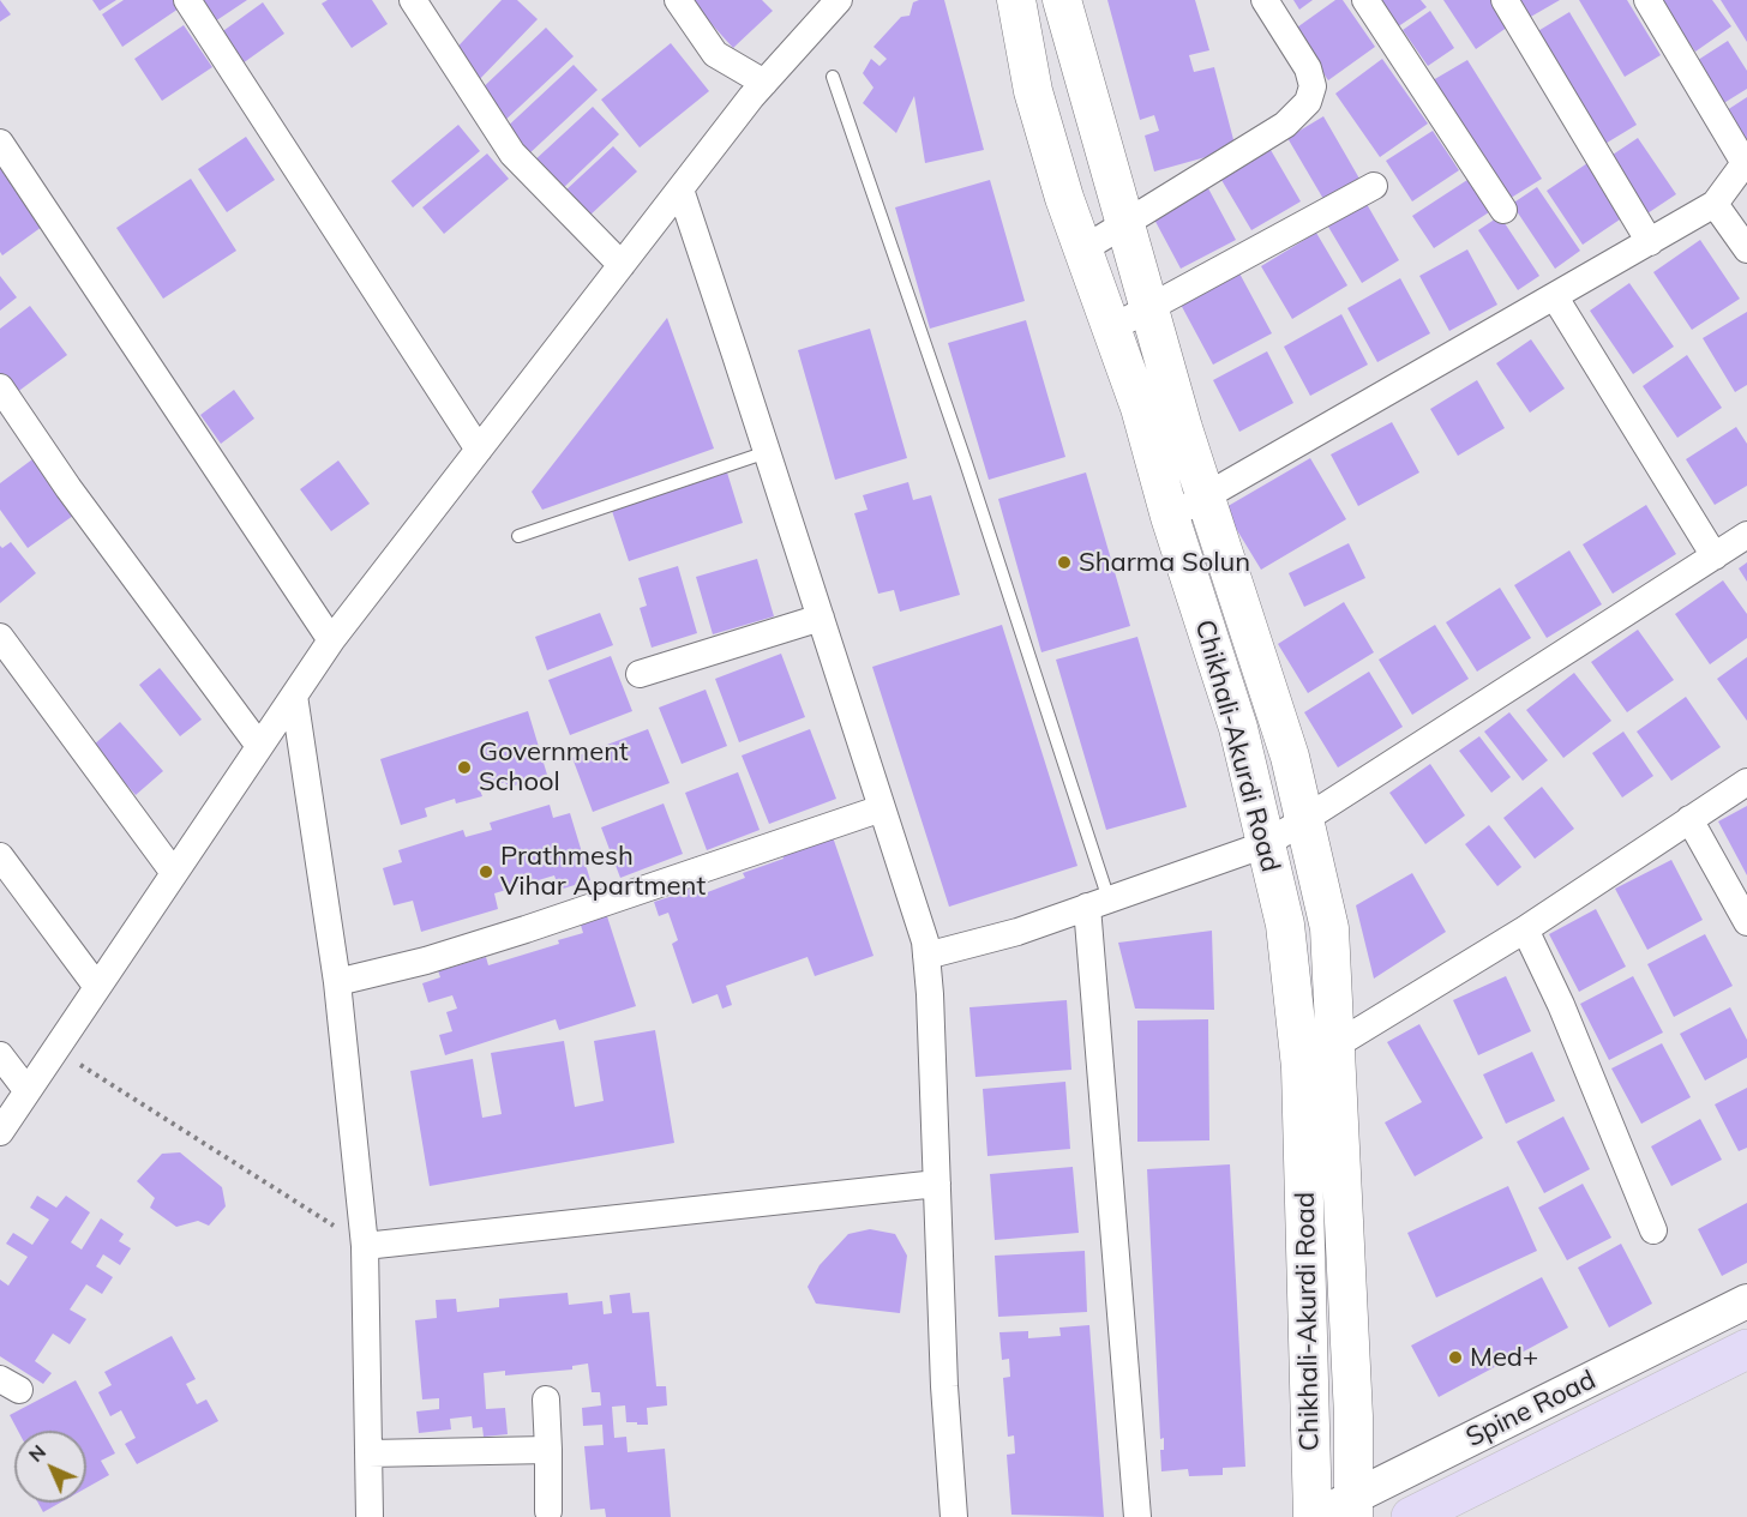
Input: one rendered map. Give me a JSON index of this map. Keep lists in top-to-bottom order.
{
  "streets": {
    "main road": ["Chikhali-Akurdi Road", "Spine Road"]
  },
  "crossings": [
    ["Chikhali-Akurdi Road", "Spine Road"]
  ],
  "places": [
    "Sharma Solun",
    "Government School",
    "Prathmesh Vihar Apartment",
    "Med+"
  ],
  "north": "top left"
}
